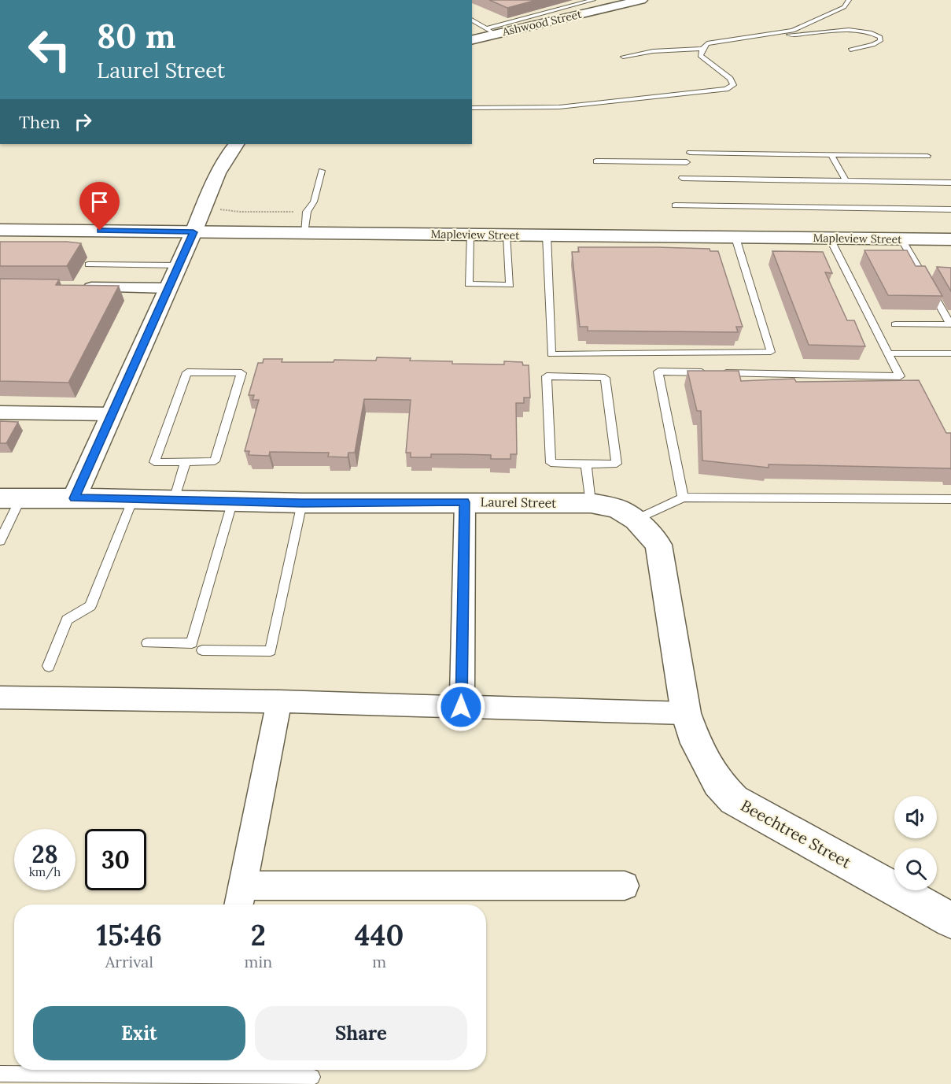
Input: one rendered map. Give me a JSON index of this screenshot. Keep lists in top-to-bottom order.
{
  "streets": {
    "main road": [
      "Ashwood Street",
      "Mapleview Street",
      "Laurel Street",
      "Beechtree Street"
    ]
  },
  "crossings": [
    ["Laurel Street", "Beechtree Street"]
  ],
  "page": {
    "turn": ["80 m", "Laurel Street"],
    "then": "Then",
    "speed": "28 km/h",
    "limit": "30",
    "eta": [
      "15:46",
      "Arrival",
      "2",
      "min",
      "440",
      "m"
    ],
    "buttons": ["Exit", "Share"]
  }
}
